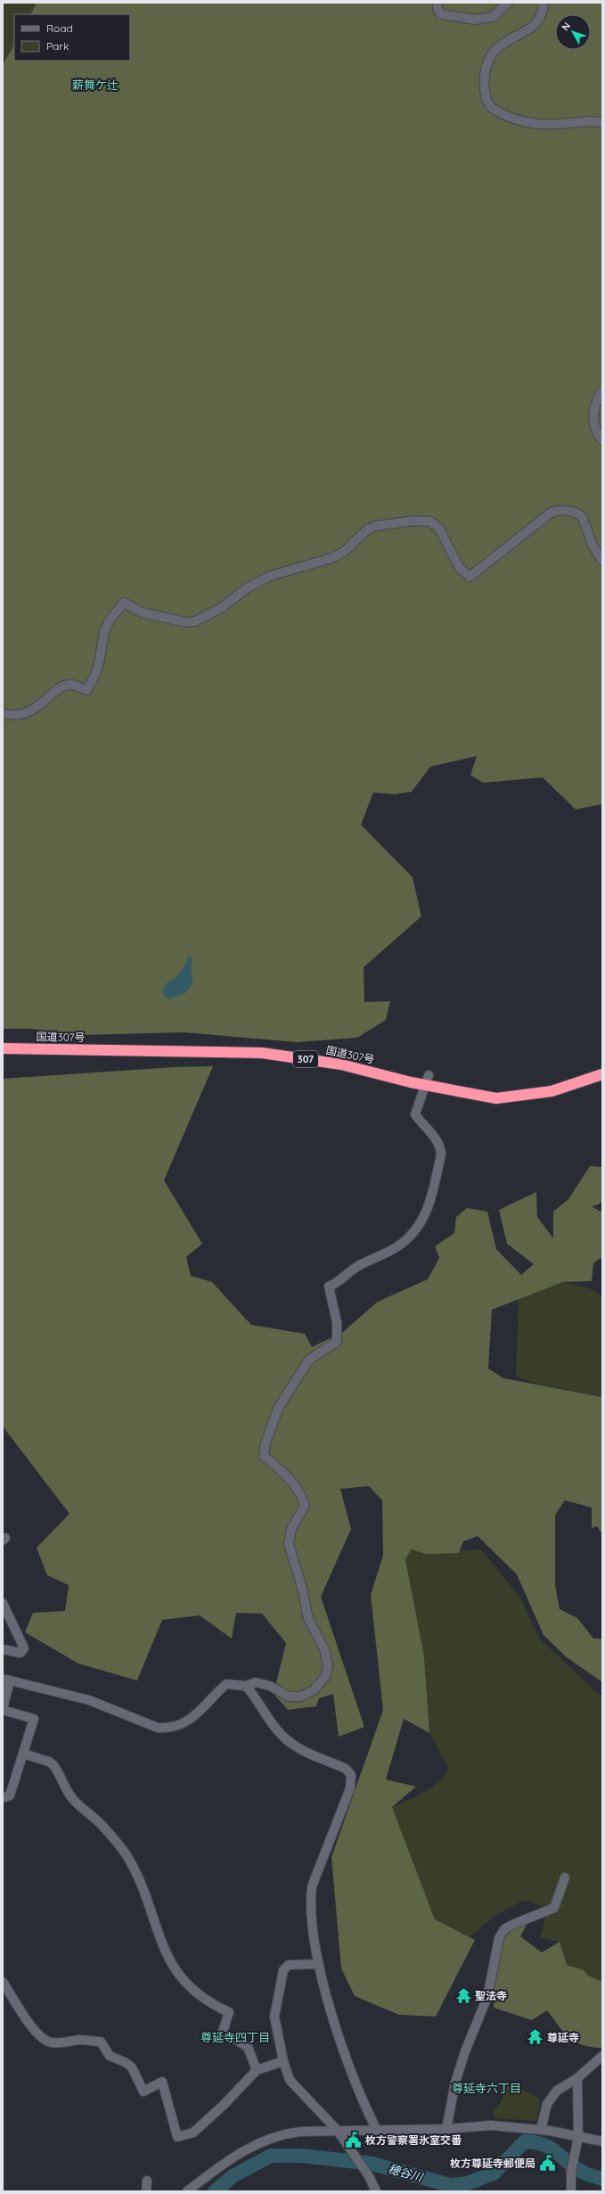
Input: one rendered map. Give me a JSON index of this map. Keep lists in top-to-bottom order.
{
  "streets": {
    "highway": ["国道307号", "307"]
  },
  "districts": ["薪舞ケ辻", "尊延寺四丁目", "尊延寺六丁目"],
  "water": ["穂谷川"],
  "places": {
    "temple": ["聖法寺", "尊延寺"],
    "public building": ["枚方警察署氷室交番", "枚方尊延寺郵便局"]
  },
  "legend": ["Road", "Park"],
  "north": "top left"
}
